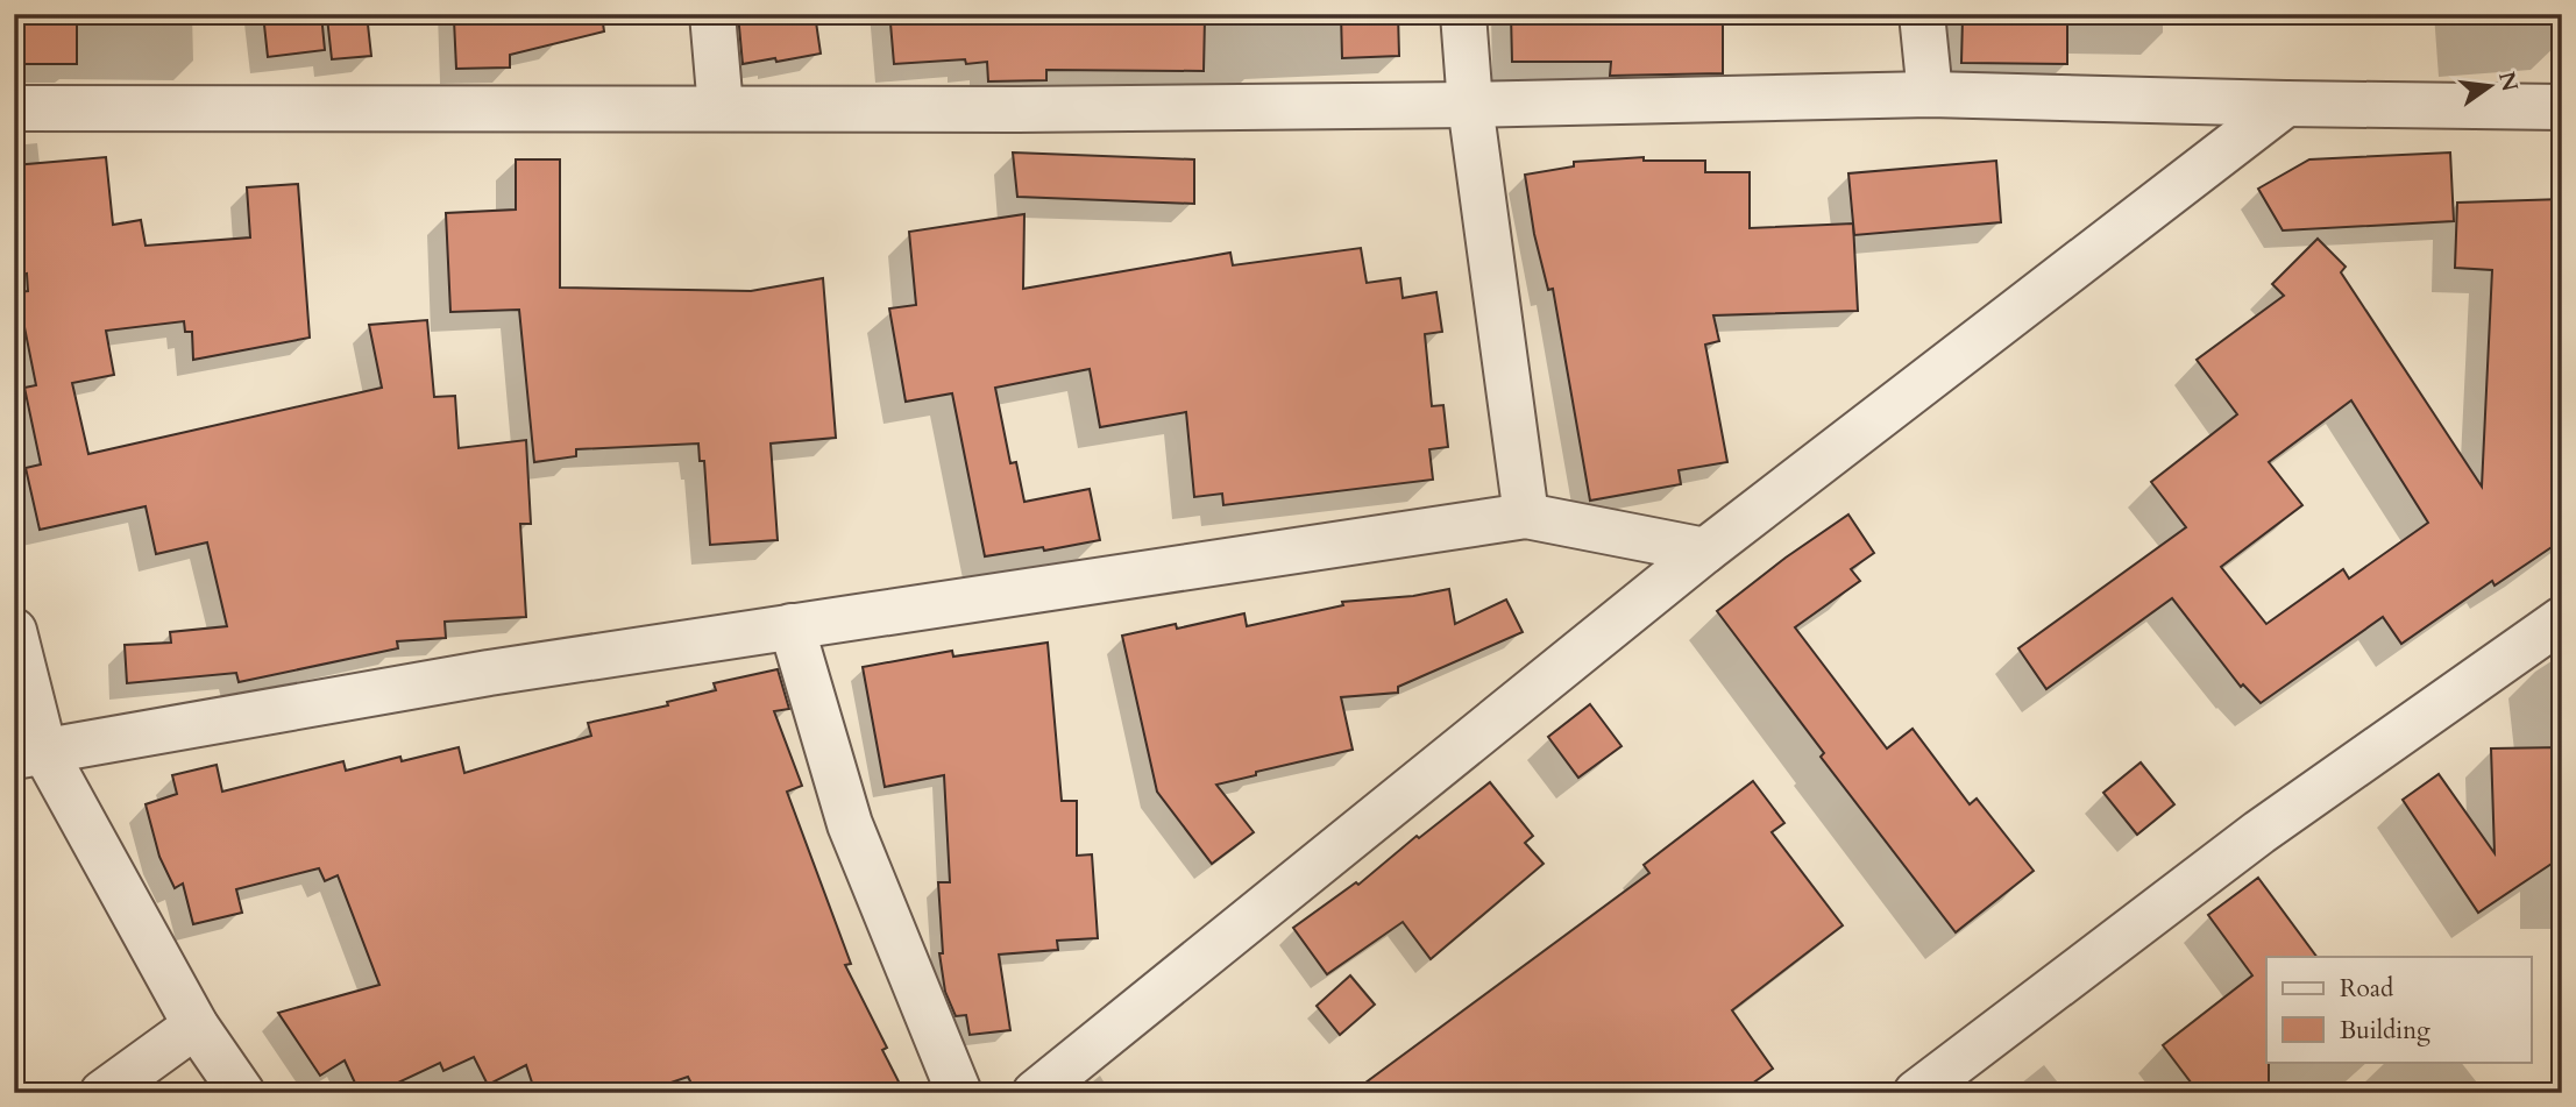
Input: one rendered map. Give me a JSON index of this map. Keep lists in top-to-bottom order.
{
  "legend": ["Road", "Building"],
  "north": "right"
}
